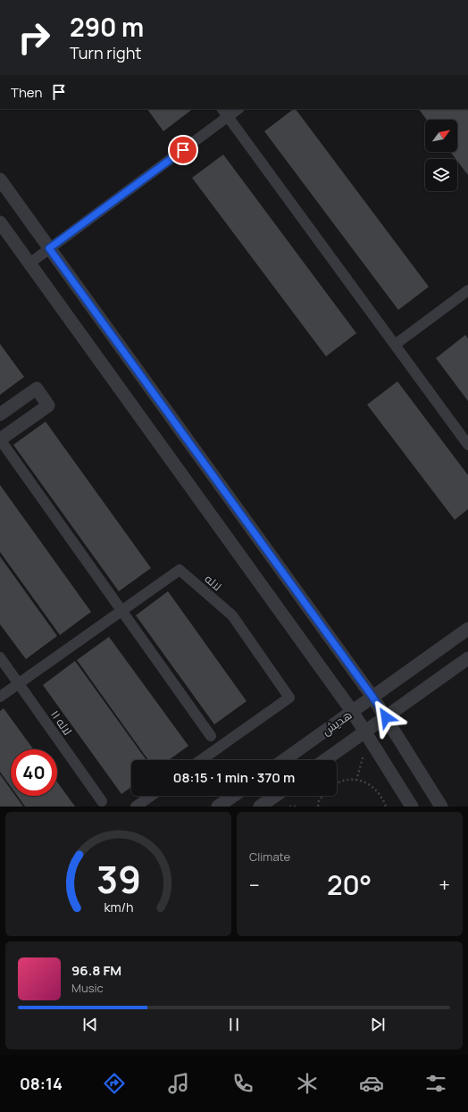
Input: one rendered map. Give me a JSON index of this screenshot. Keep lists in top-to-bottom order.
{
  "streets": {
    "street": ["لاله", "لاله ۱۱", "هدیش"]
  },
  "crossings": [
    ["لاله", "لاله ۱۱"]
  ],
  "north": "top right",
  "page": {
    "turn": ["290 m", "Turn right"],
    "then": "Then",
    "limit": "40",
    "trip": "08:15 · 1 min · 370 m",
    "tile": "Climate",
    "heat": ["−", "20°", "+"],
    "song": ["96.8 FM", "Music"],
    "tabs": "08:14",
    "gauge": ["39", "km/h"]
  }
}
